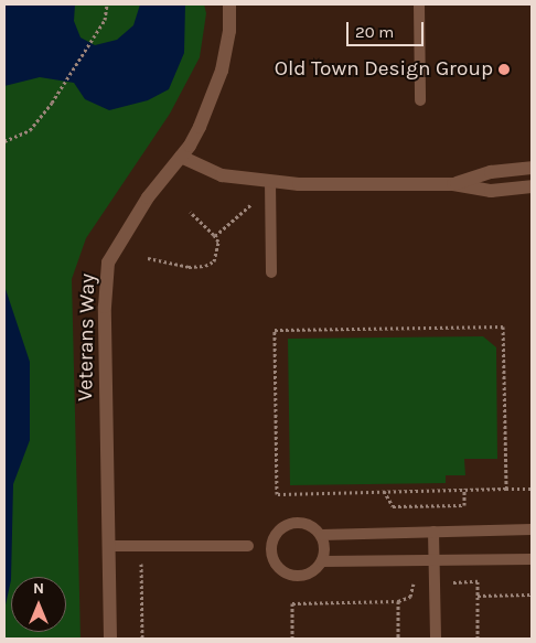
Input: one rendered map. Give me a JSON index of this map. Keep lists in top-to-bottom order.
{
  "streets": {
    "street": ["Veterans Way"]
  },
  "places": ["Old Town Design Group"],
  "scale_bar": "20 m",
  "north": "top"
}
